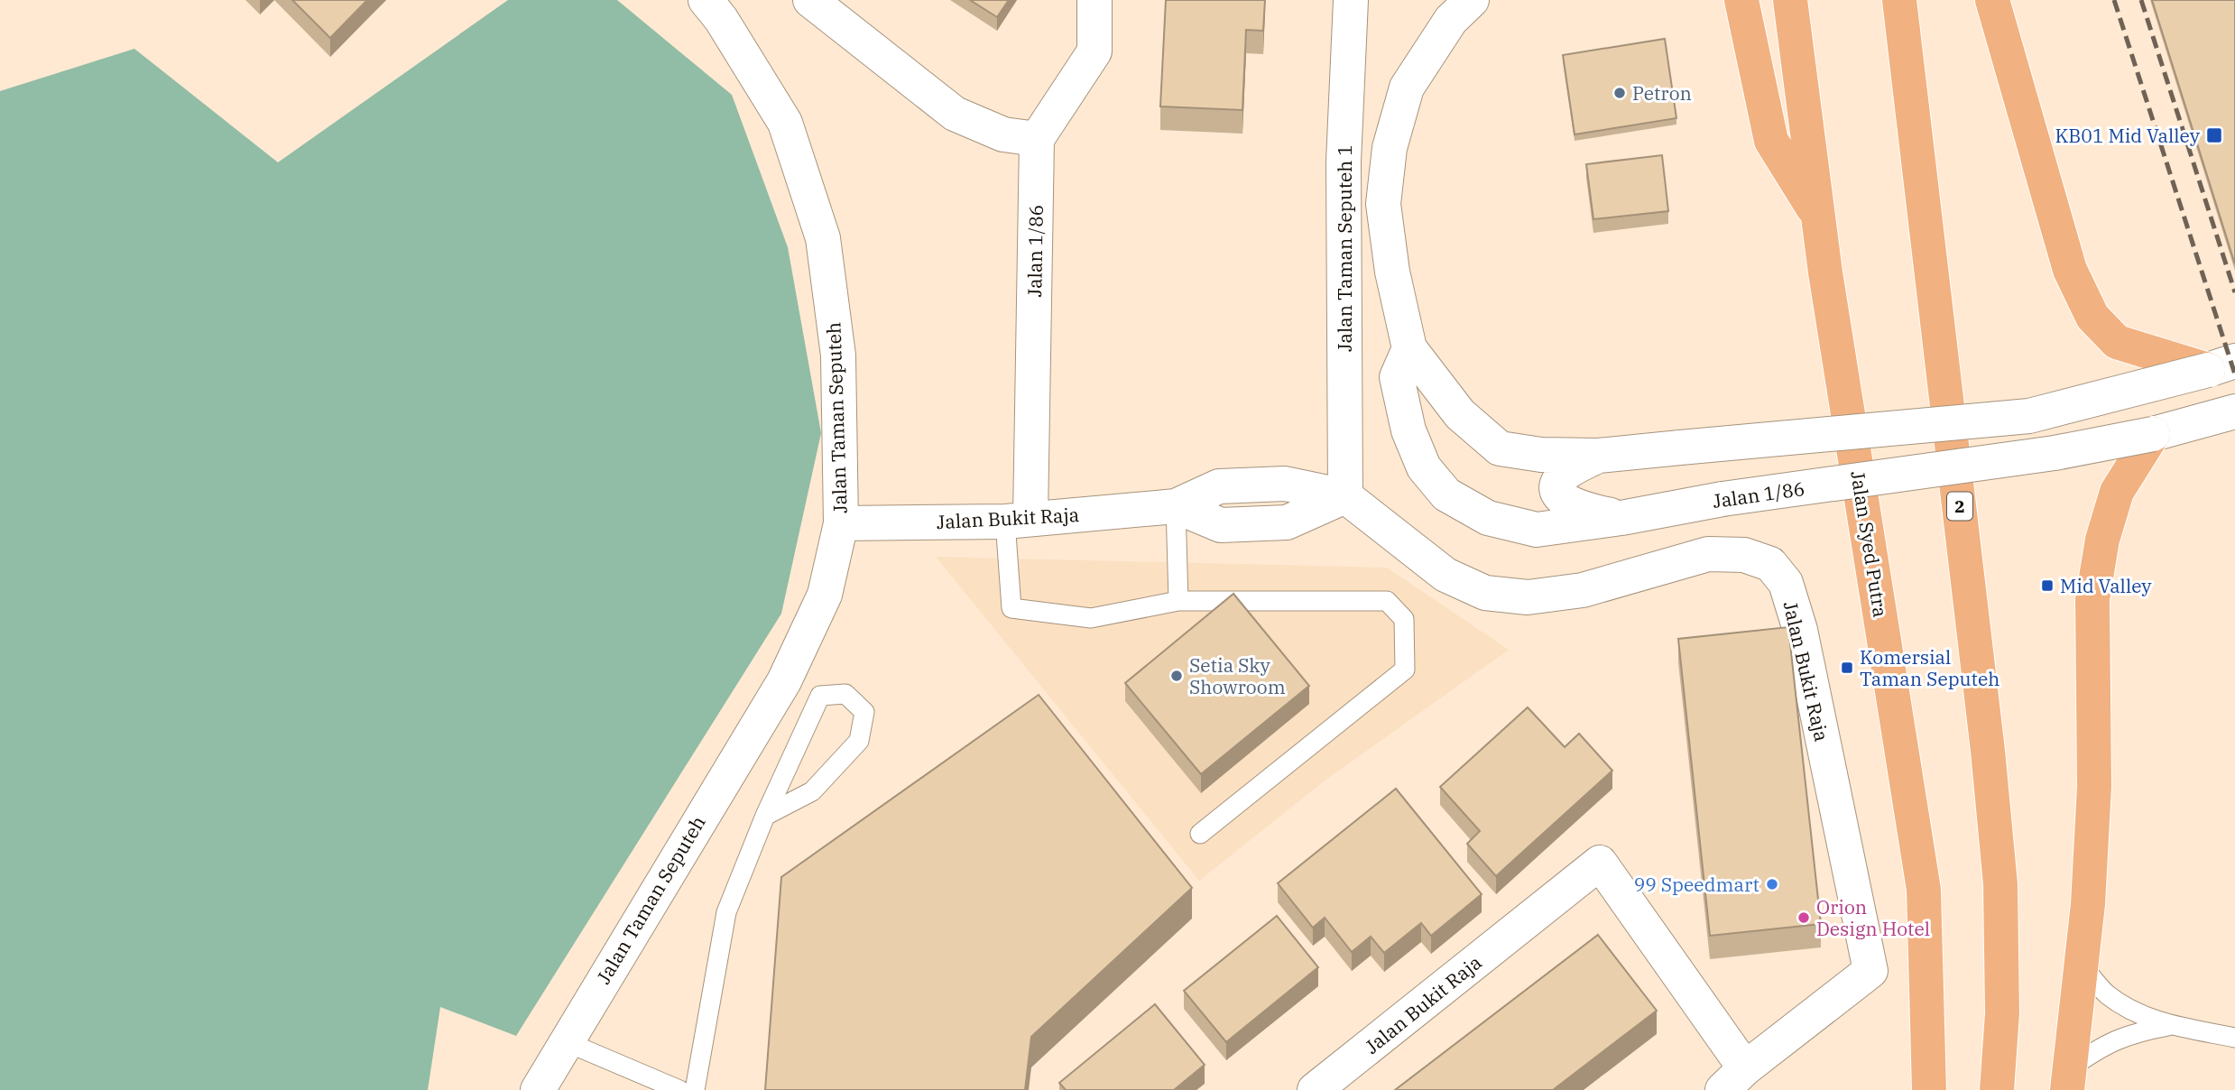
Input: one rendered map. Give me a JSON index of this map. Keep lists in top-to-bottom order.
{
  "streets": {
    "main road": ["2", "Jalan Syed Putra"],
    "street": [
      "Jalan Taman Seputeh 1",
      "Jalan 1/86",
      "Jalan Taman Seputeh",
      "Jalan Bukit Raja"
    ]
  },
  "crossings": [
    ["Jalan Taman Seputeh 1", "Jalan Bukit Raja"],
    ["Jalan 1/86", "Jalan Bukit Raja"],
    ["Jalan Taman Seputeh", "Jalan Bukit Raja"]
  ],
  "places": {
    "other": [
      "Petron",
      "Setia Sky Showroom",
      "99 Speedmart",
      "Orion Design Hotel"
    ],
    "transit": ["KB01 Mid Valley", "Mid Valley", "Komersial Taman Seputeh"]
  }
}
